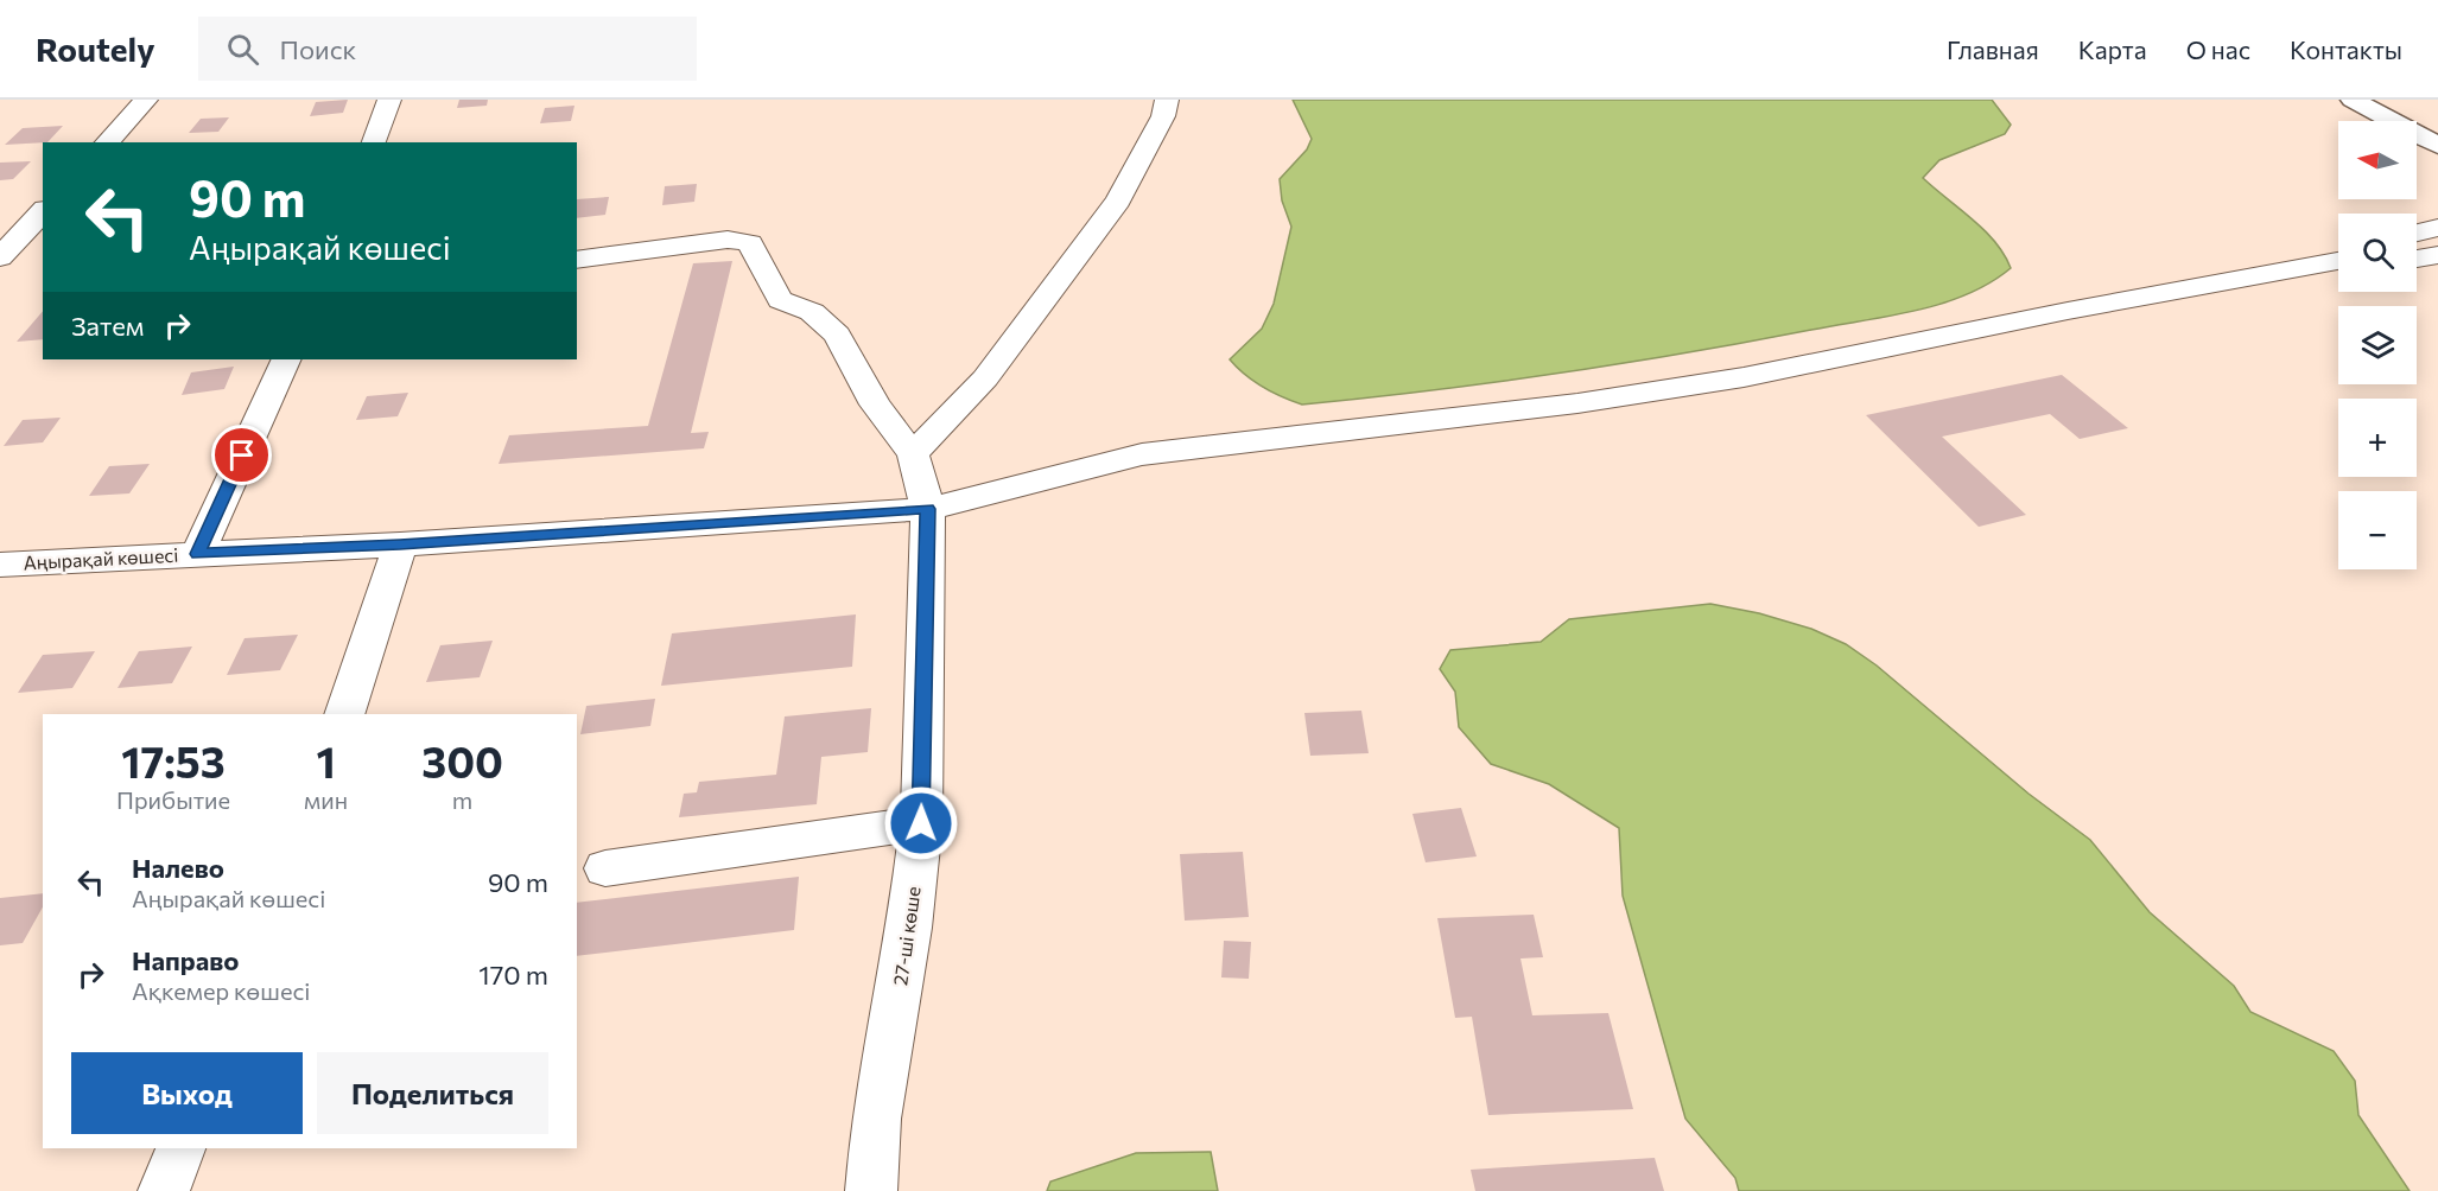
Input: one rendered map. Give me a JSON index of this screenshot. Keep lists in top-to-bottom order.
{
  "streets": {
    "street": ["Аңырақай көшесі", "27-ші көше"]
  },
  "crossings": [
    ["Аңырақай көшесі", "27-ші көше"]
  ],
  "north": "left",
  "page": {
    "header": "Routely",
    "search": "Поиск",
    "nav": [
      "Главная",
      "Карта",
      "О нас",
      "Контакты"
    ],
    "map_buttons": ["+", "−"],
    "turn": ["90 m", "Аңырақай көшесі"],
    "then": "Затем",
    "eta": [
      "17:53",
      "Прибытие",
      "1",
      "мин",
      "300",
      "m"
    ],
    "list": [
      {
        "name": "Налево",
        "note": "Аңырақай көшесі",
        "value": "90 m"
      },
      {
        "name": "Направо",
        "note": "Ақкемер көшесі",
        "value": "170 m"
      }
    ],
    "buttons": ["Выход", "Поделиться"]
  }
}
